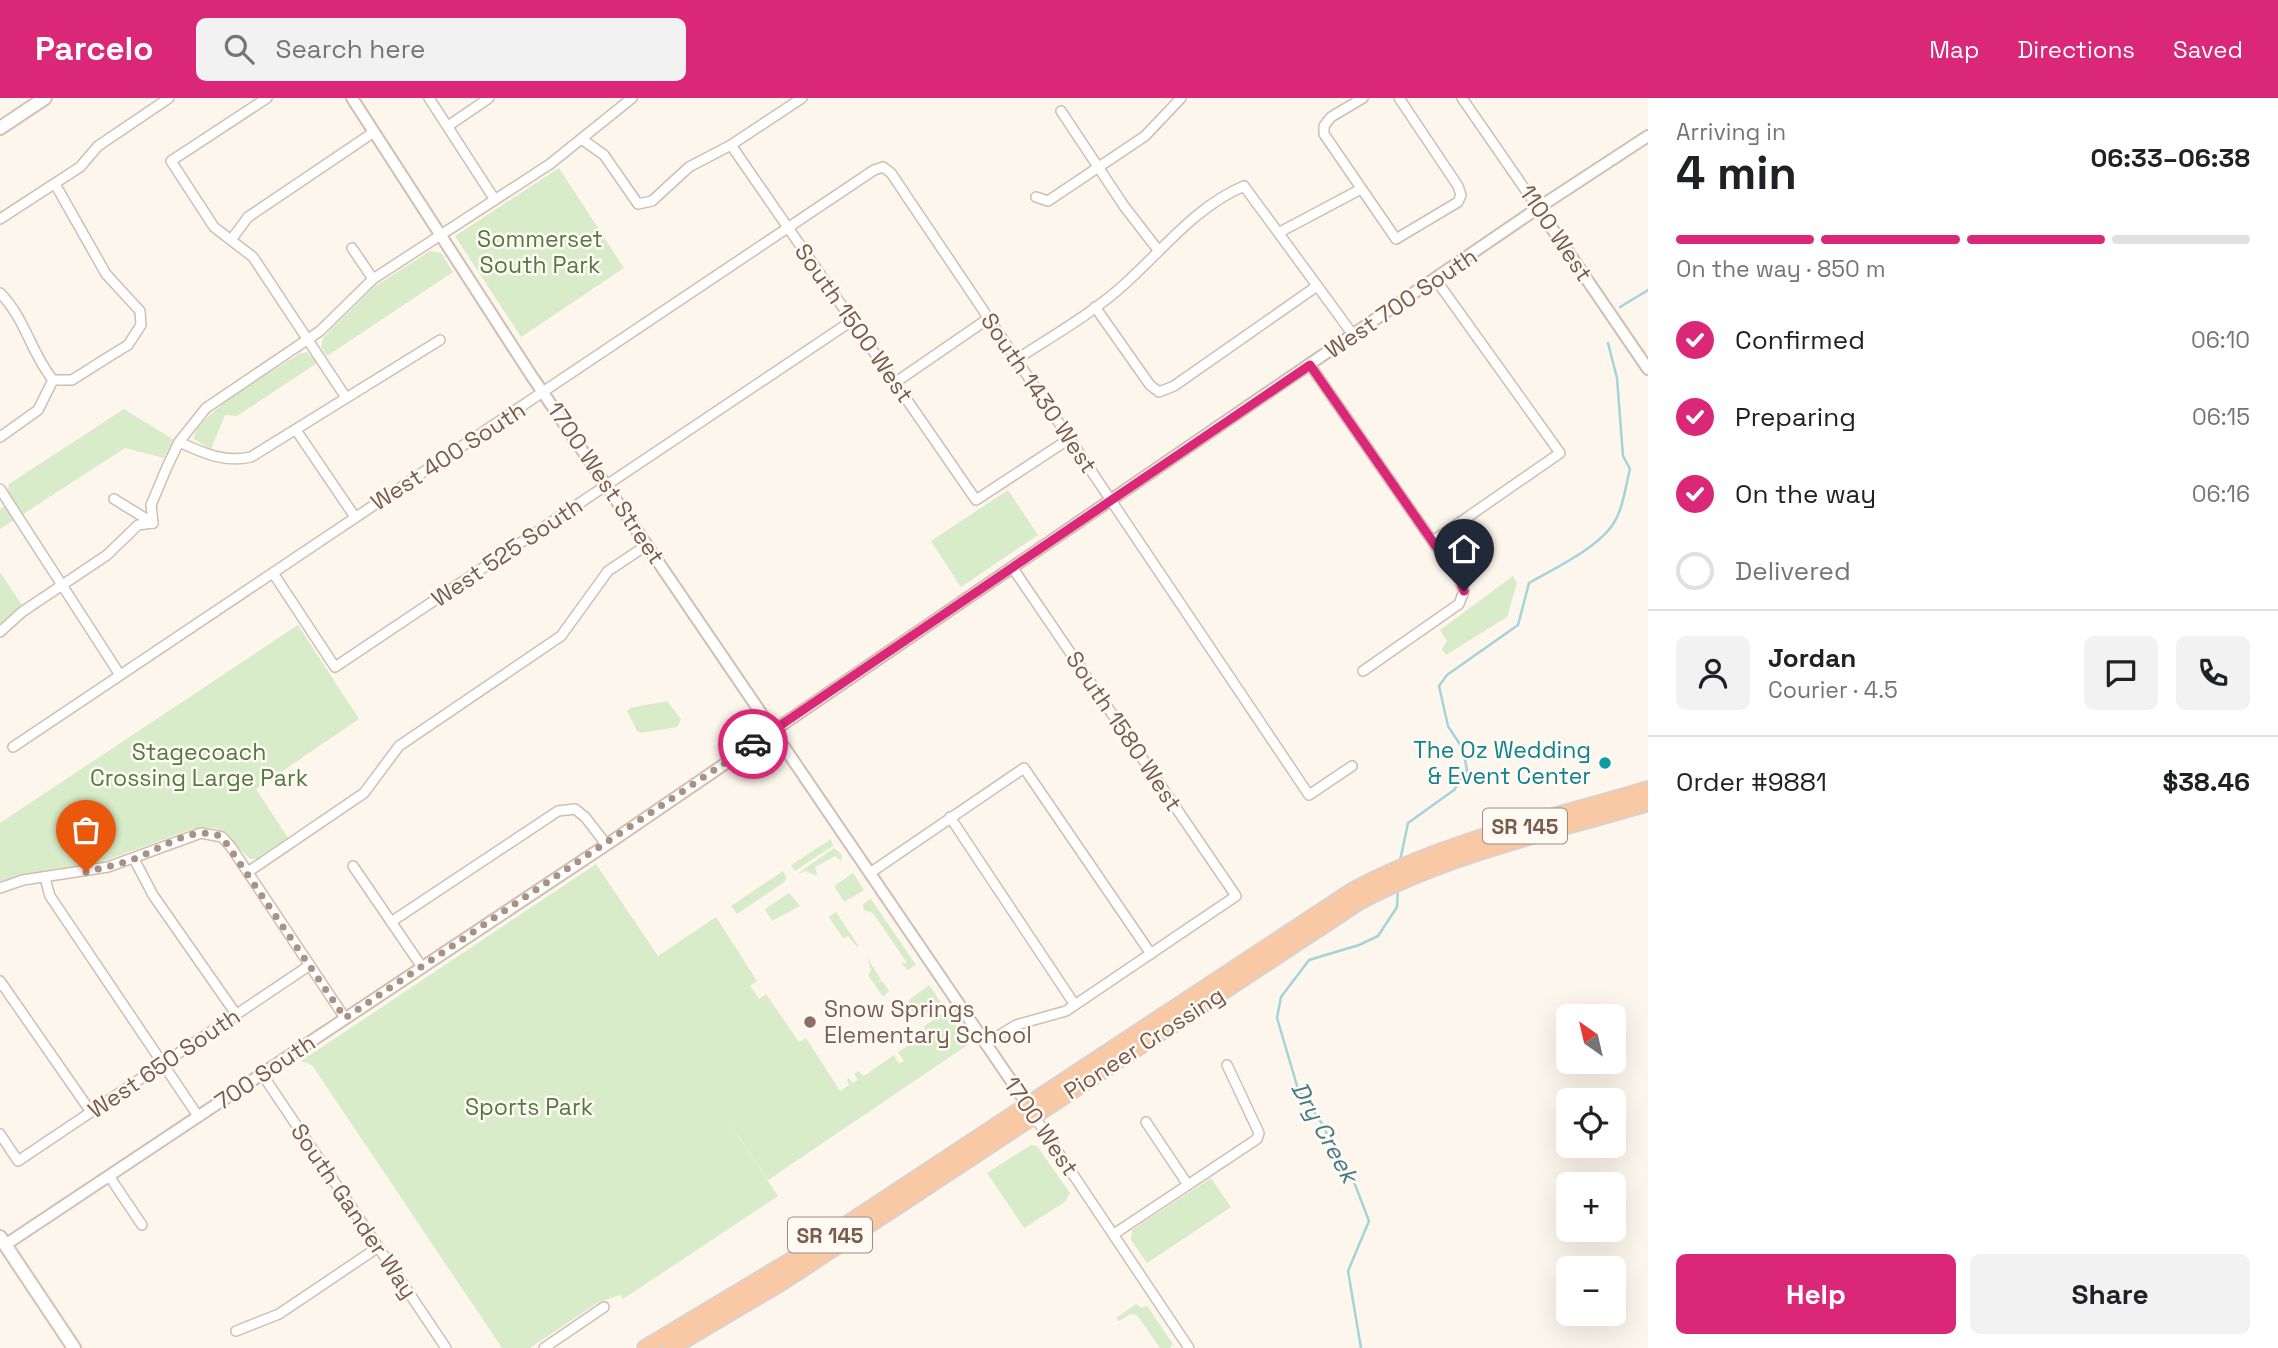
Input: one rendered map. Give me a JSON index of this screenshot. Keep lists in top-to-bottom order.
{
  "streets": {
    "highway": ["SR 145", "Pioneer Crossing"],
    "street": [
      "1100 West",
      "West 700 South",
      "South 1500 West",
      "South 1430 West",
      "West 400 South",
      "1700 West Street",
      "West 525 South",
      "South 1580 West",
      "West 650 South",
      "700 South",
      "1700 West",
      "South Gander Way"
    ]
  },
  "crossings": [
    ["1100 West", "West 700 South"],
    ["West 700 South", "South 1430 West"],
    ["West 700 South", "1700 West Street"],
    ["West 700 South", "South 1580 West"],
    ["West 700 South", "700 South"],
    ["West 700 South", "1700 West"],
    ["South 1500 West", "South 1430 West"],
    ["South 1500 West", "West 400 South"],
    ["South 1500 West", "West 525 South"],
    ["South 1430 West", "West 400 South"],
    ["West 400 South", "1700 West Street"],
    ["West 400 South", "West 525 South"],
    ["1700 West Street", "West 525 South"],
    ["1700 West Street", "700 South"],
    ["1700 West Street", "1700 West"],
    ["SR 145", "Pioneer Crossing"],
    ["SR 145", "1700 West"],
    ["Pioneer Crossing", "1700 West"],
    ["700 South", "1700 West"],
    ["700 South", "South Gander Way"]
  ],
  "water": ["Dry Creek"],
  "parks": ["Sommerset South Park", "Stagecoach Crossing Large Park", "Sports Park"],
  "places": ["The Oz Wedding & Event Center", "Snow Springs Elementary School"],
  "north": "top left",
  "page": {
    "header": "Parcelo",
    "search": "Search here",
    "nav": ["Map", "Directions", "Saved"],
    "heading": ["4 min", "Arriving in", "06:33–06:38"],
    "panel": [
      "Jordan",
      "Courier · 4.5",
      "Order #9881",
      "$38.46"
    ],
    "bar": "On the way · 850 m",
    "list": [
      ["Confirmed", "06:10"],
      ["Preparing", "06:15"],
      ["On the way", "06:16"],
      "Delivered"
    ],
    "map_buttons": ["+", "−"],
    "buttons": ["Help", "Share"]
  }
}
